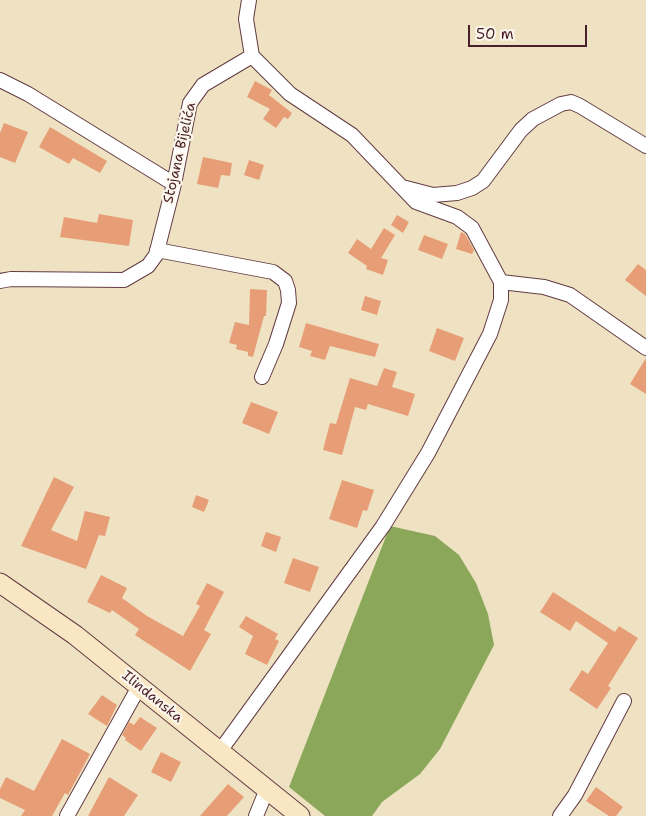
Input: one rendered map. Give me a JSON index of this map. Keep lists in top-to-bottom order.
{
  "streets": {
    "street": ["Stojana Bijelića", "Ilindanska"]
  },
  "scale_bar": "50 m"
}
